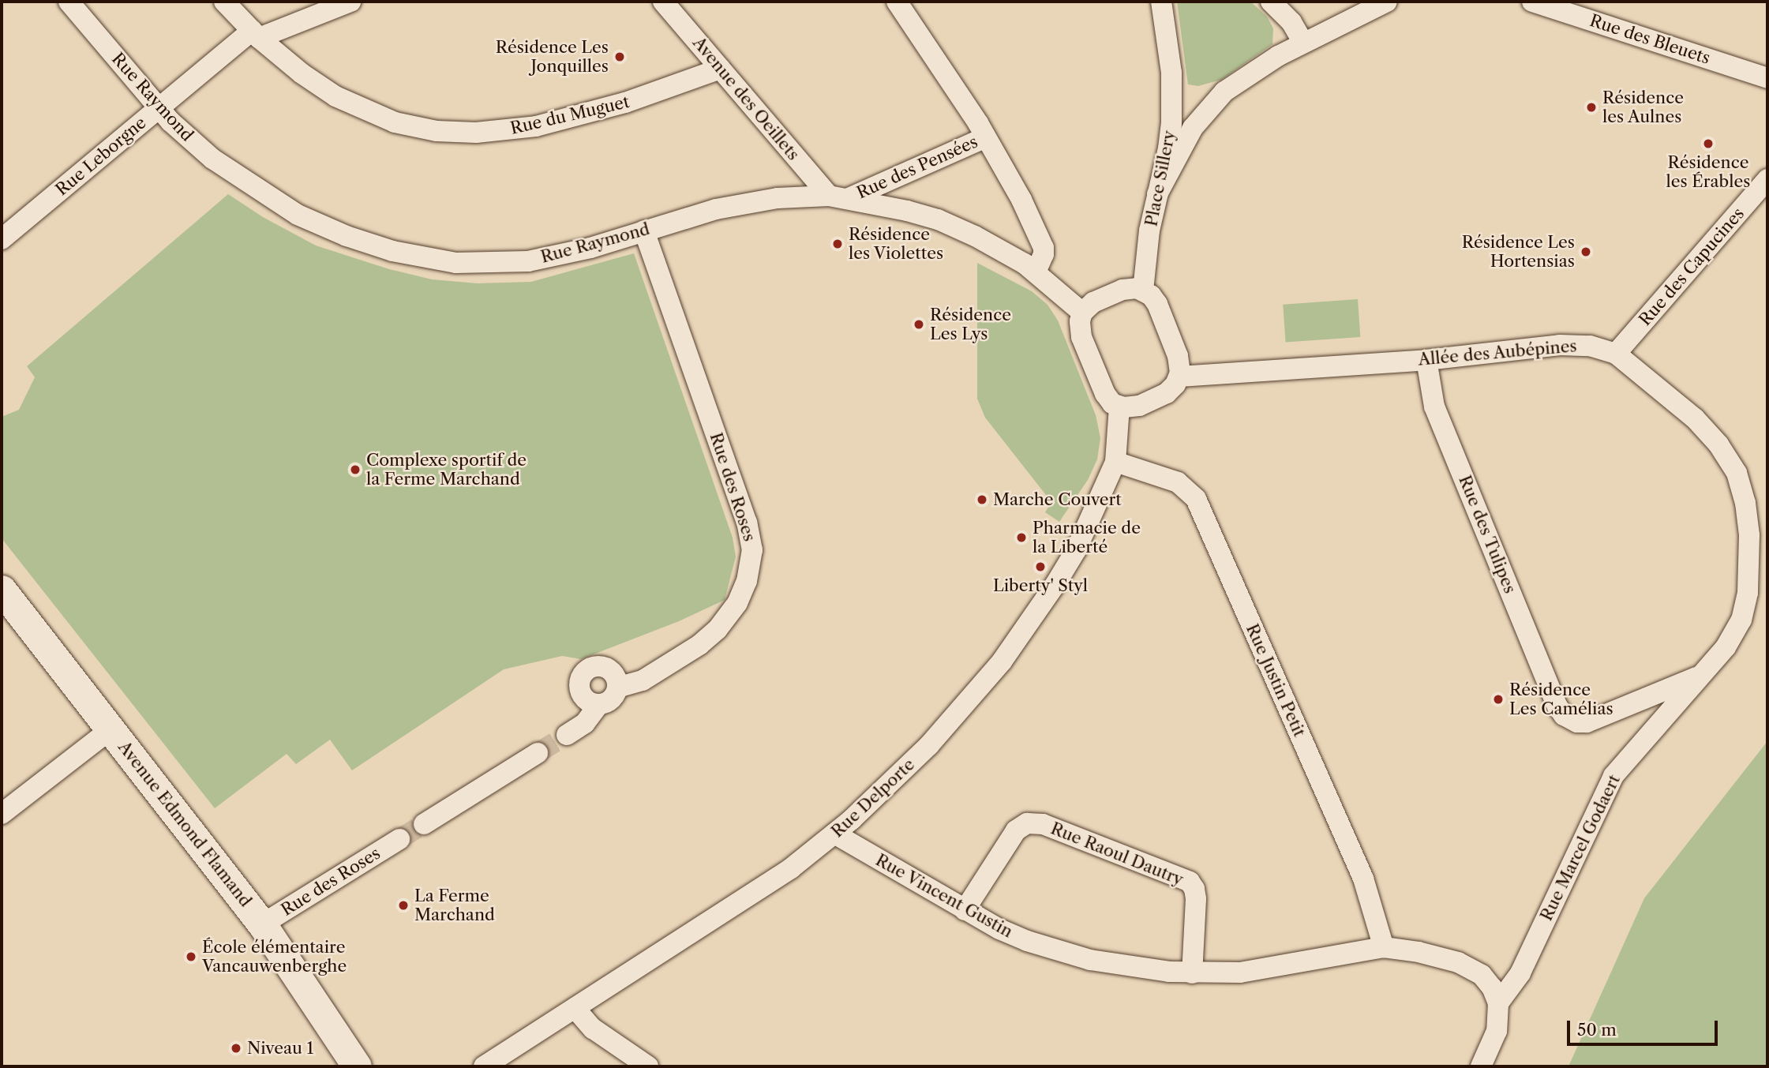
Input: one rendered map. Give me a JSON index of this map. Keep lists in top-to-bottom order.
{
  "streets": {
    "street": [
      "Rue des Bleuets",
      "Rue Raymond",
      "Avenue des Oeillets",
      "Rue du Muguet",
      "Rue Leborgne",
      "Rue des Pensées",
      "Place Sillery",
      "Rue des Capucines",
      "Allée des Aubépines",
      "Rue des Roses",
      "Rue des Tulipes",
      "Rue Justin Petit",
      "Rue Delporte",
      "Avenue Edmond Flamand",
      "Rue Marcel Godaert",
      "Rue Raoul Dautry",
      "Rue Vincent Gustin"
    ]
  },
  "crossings": [
    ["Rue Raymond", "Avenue des Oeillets"],
    ["Rue Raymond", "Rue Leborgne"],
    ["Rue Raymond", "Rue des Pensées"],
    ["Rue Raymond", "Place Sillery"],
    ["Rue Raymond", "Allée des Aubépines"],
    ["Rue Raymond", "Rue des Roses"],
    ["Rue Raymond", "Rue Delporte"],
    ["Avenue des Oeillets", "Rue du Muguet"],
    ["Avenue des Oeillets", "Rue des Pensées"],
    ["Rue du Muguet", "Rue Leborgne"],
    ["Place Sillery", "Allée des Aubépines"],
    ["Place Sillery", "Rue Delporte"],
    ["Rue des Capucines", "Allée des Aubépines"],
    ["Allée des Aubépines", "Rue des Tulipes"],
    ["Allée des Aubépines", "Rue Delporte"],
    ["Allée des Aubépines", "Rue Marcel Godaert"],
    ["Rue des Roses", "Avenue Edmond Flamand"],
    ["Rue des Tulipes", "Rue Marcel Godaert"],
    ["Rue Justin Petit", "Rue Delporte"],
    ["Rue Justin Petit", "Rue Vincent Gustin"],
    ["Rue Delporte", "Rue Vincent Gustin"],
    ["Rue Marcel Godaert", "Rue Vincent Gustin"],
    ["Rue Raoul Dautry", "Rue Vincent Gustin"]
  ],
  "places": [
    "Résidence Les Jonquilles",
    "Résidence les Aulnes",
    "Résidence les Érables",
    "Résidence les Violettes",
    "Résidence Les Hortensias",
    "Résidence Les Lys",
    "Complexe sportif de la Ferme Marchand",
    "Marche Couvert",
    "Pharmacie de la Liberté",
    "Liberty' Styl",
    "Résidence Les Camélias",
    "La Ferme Marchand",
    "École élémentaire Vancauwenberghe",
    "Niveau 1"
  ],
  "scale_bar": "50 m"
}
